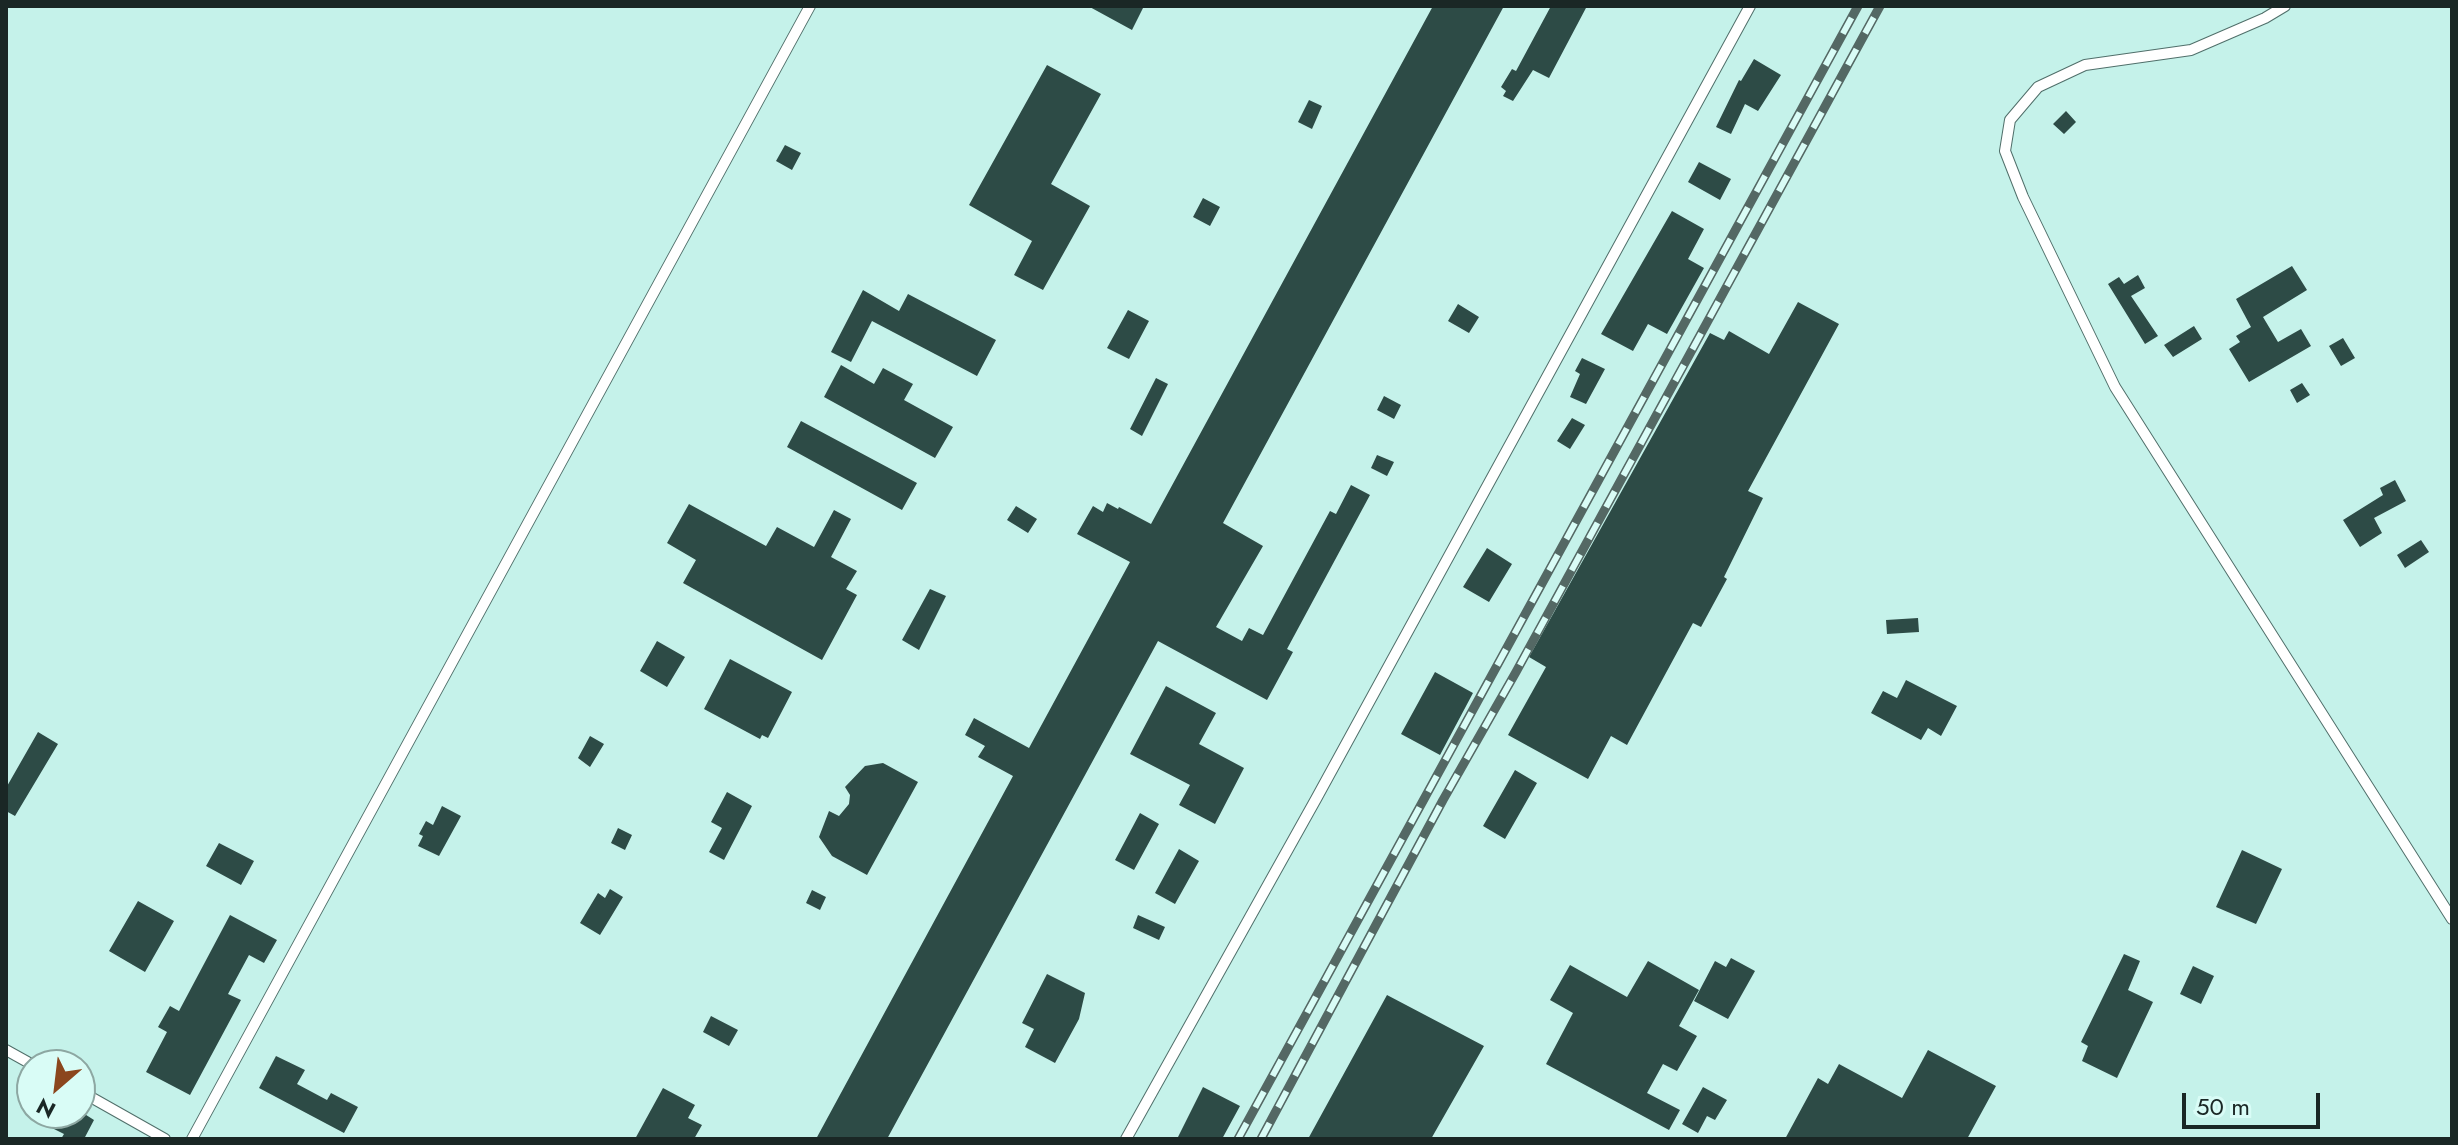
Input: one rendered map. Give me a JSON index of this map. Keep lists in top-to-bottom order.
{
  "scale_bar": "50 m",
  "north": "bottom left"
}
